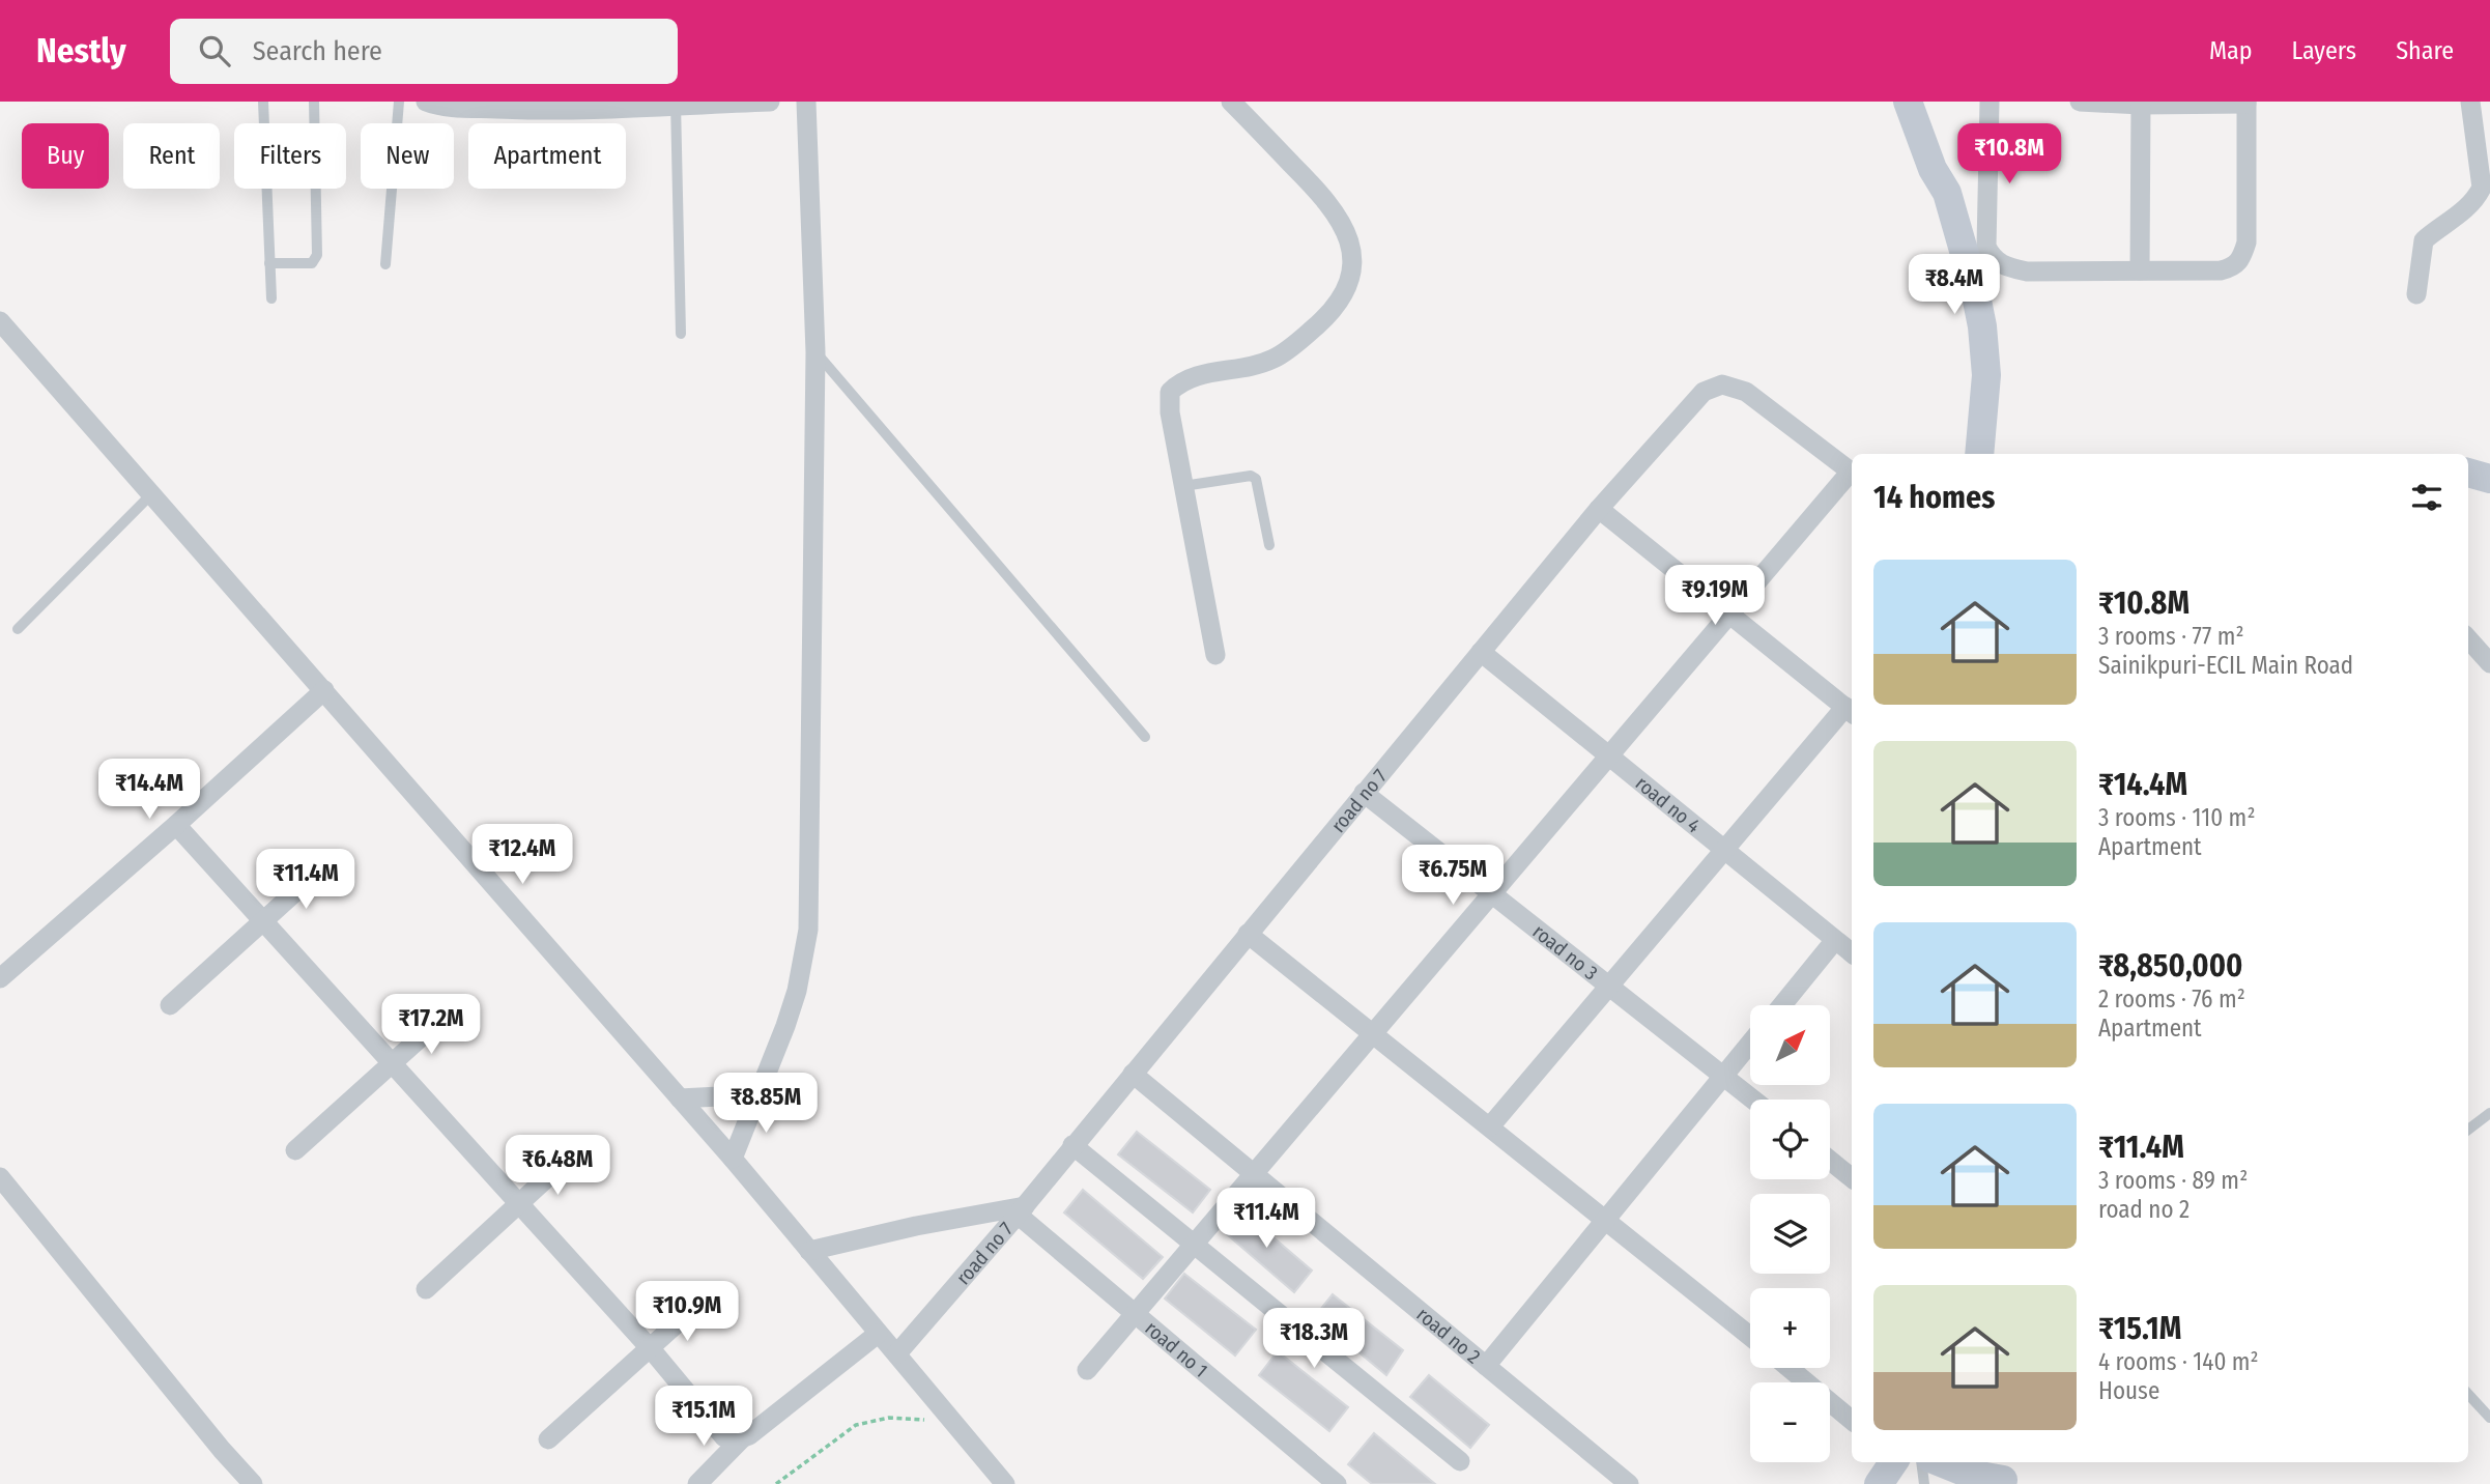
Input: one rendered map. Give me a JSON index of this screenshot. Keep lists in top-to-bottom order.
{
  "streets": {
    "street": [
      "road no 7",
      "road no 4",
      "road no 3",
      "road no 2",
      "road no 1"
    ]
  },
  "crossings": [
    ["road no 7", "road no 4"],
    ["road no 7", "road no 3"],
    ["road no 7", "road no 2"],
    ["road no 7", "road no 1"]
  ],
  "north": "top right",
  "page": {
    "header": "Nestly",
    "search": "Search here",
    "nav": ["Map", "Layers", "Share"],
    "price": [
      "₹10.8M",
      "₹8.4M",
      "₹9.19M",
      "₹14.4M",
      "₹12.4M",
      "₹6.75M",
      "₹11.4M",
      "₹17.2M",
      "₹8.85M",
      "₹6.48M",
      "₹11.4M",
      "₹10.9M",
      "₹18.3M",
      "₹15.1M"
    ],
    "chip": [
      "Buy",
      "Rent",
      "Filters",
      "New",
      "Apartment"
    ],
    "heading": "14 homes",
    "list": [
      {
        "name": "₹10.8M",
        "note": "3 rooms · 77 m² · Sainikpuri-ECIL Main Road"
      },
      {
        "name": "₹14.4M",
        "note": "3 rooms · 110 m² · Apartment"
      },
      {
        "name": "₹8,850,000",
        "note": "2 rooms · 76 m² · Apartment"
      },
      {
        "name": "₹11.4M",
        "note": "3 rooms · 89 m² · road no 2"
      },
      {
        "name": "₹15.1M",
        "note": "4 rooms · 140 m² · House"
      }
    ],
    "map_buttons": ["+", "−"]
  }
}
